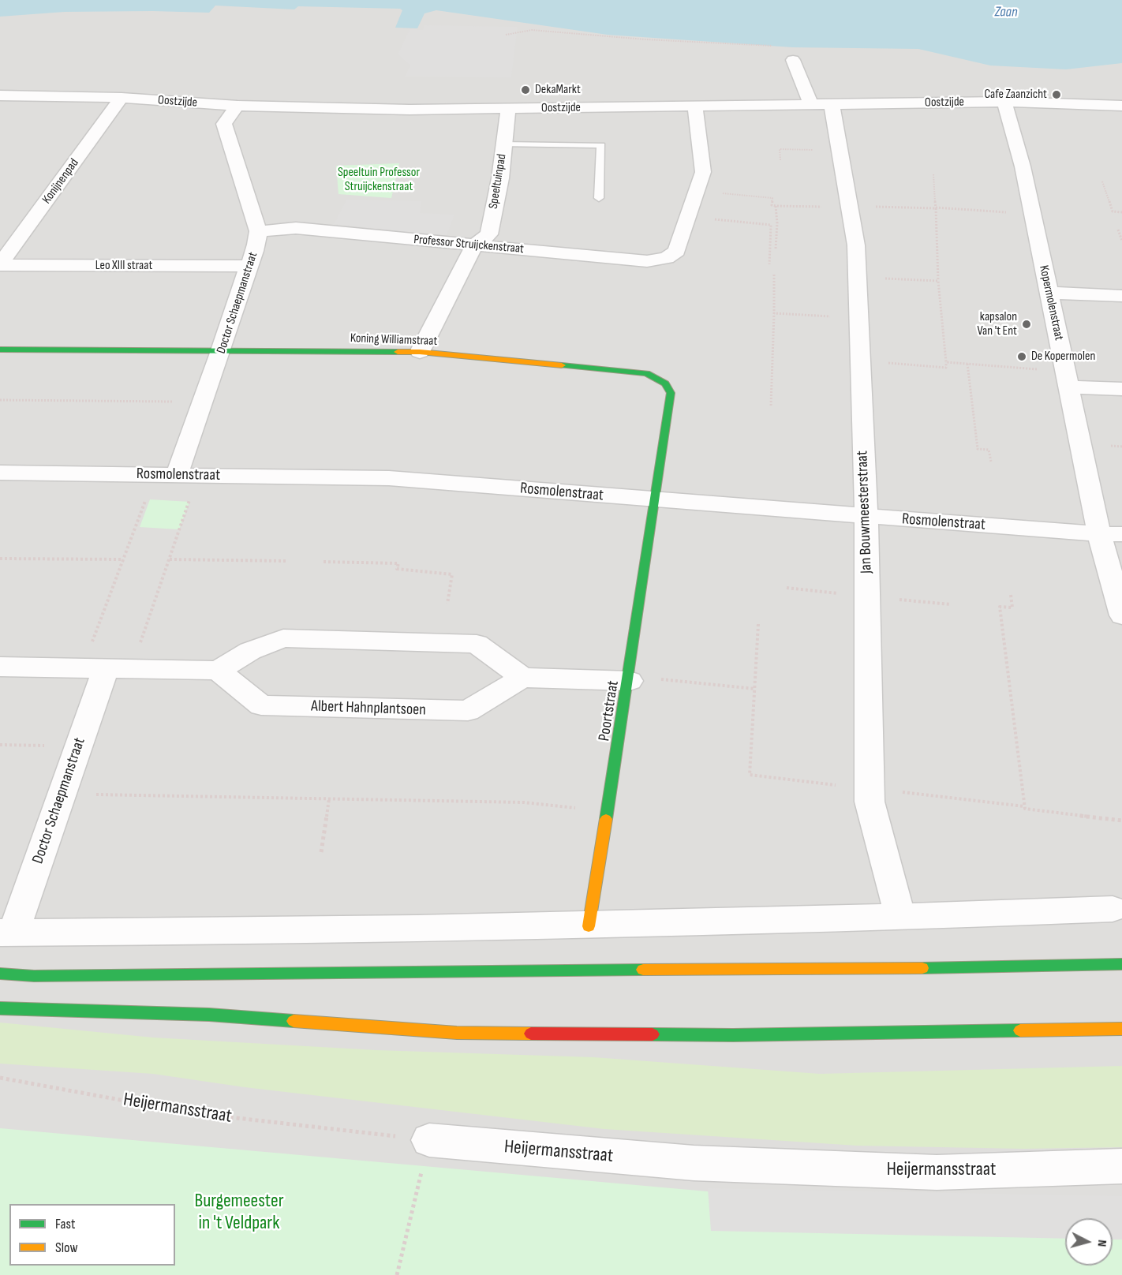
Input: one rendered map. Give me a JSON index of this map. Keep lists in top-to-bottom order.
{
  "streets": {
    "main road": ["Koning Williamstraat", "Poortstraat"],
    "street": [
      "Oostzijde",
      "Konijnenpad",
      "Speeltuinpad",
      "Professor Struijckenstraat",
      "Leo XIII straat",
      "Doctor Schaepmanstraat",
      "Kopermolenstraat",
      "Rosmolenstraat",
      "Jan Bouwmeesterstraat",
      "Albert Hahnplantsoen",
      "Heijermansstraat"
    ]
  },
  "crossings": [
    ["Oostzijde", "Konijnenpad"],
    ["Oostzijde", "Speeltuinpad"],
    ["Oostzijde", "Doctor Schaepmanstraat"],
    ["Oostzijde", "Kopermolenstraat"],
    ["Oostzijde", "Jan Bouwmeesterstraat"],
    ["Konijnenpad", "Leo XIII straat"],
    ["Speeltuinpad", "Professor Struijckenstraat"],
    ["Speeltuinpad", "Koning Williamstraat"],
    ["Professor Struijckenstraat", "Doctor Schaepmanstraat"],
    ["Leo XIII straat", "Doctor Schaepmanstraat"],
    ["Doctor Schaepmanstraat", "Koning Williamstraat"],
    ["Doctor Schaepmanstraat", "Rosmolenstraat"],
    ["Kopermolenstraat", "Rosmolenstraat"],
    ["Koning Williamstraat", "Rosmolenstraat"],
    ["Koning Williamstraat", "Poortstraat"],
    ["Rosmolenstraat", "Jan Bouwmeesterstraat"],
    ["Rosmolenstraat", "Poortstraat"]
  ],
  "water": ["Zaan"],
  "parks": ["Speeltuin Professor Struijckenstraat", "Burgemeester in 't Veldpark"],
  "places": [
    "DekaMarkt",
    "Cafe Zaanzicht",
    "kapsalon Van 't Ent",
    "De Kopermolen"
  ],
  "legend": ["Fast", "Slow"],
  "north": "right"
}
